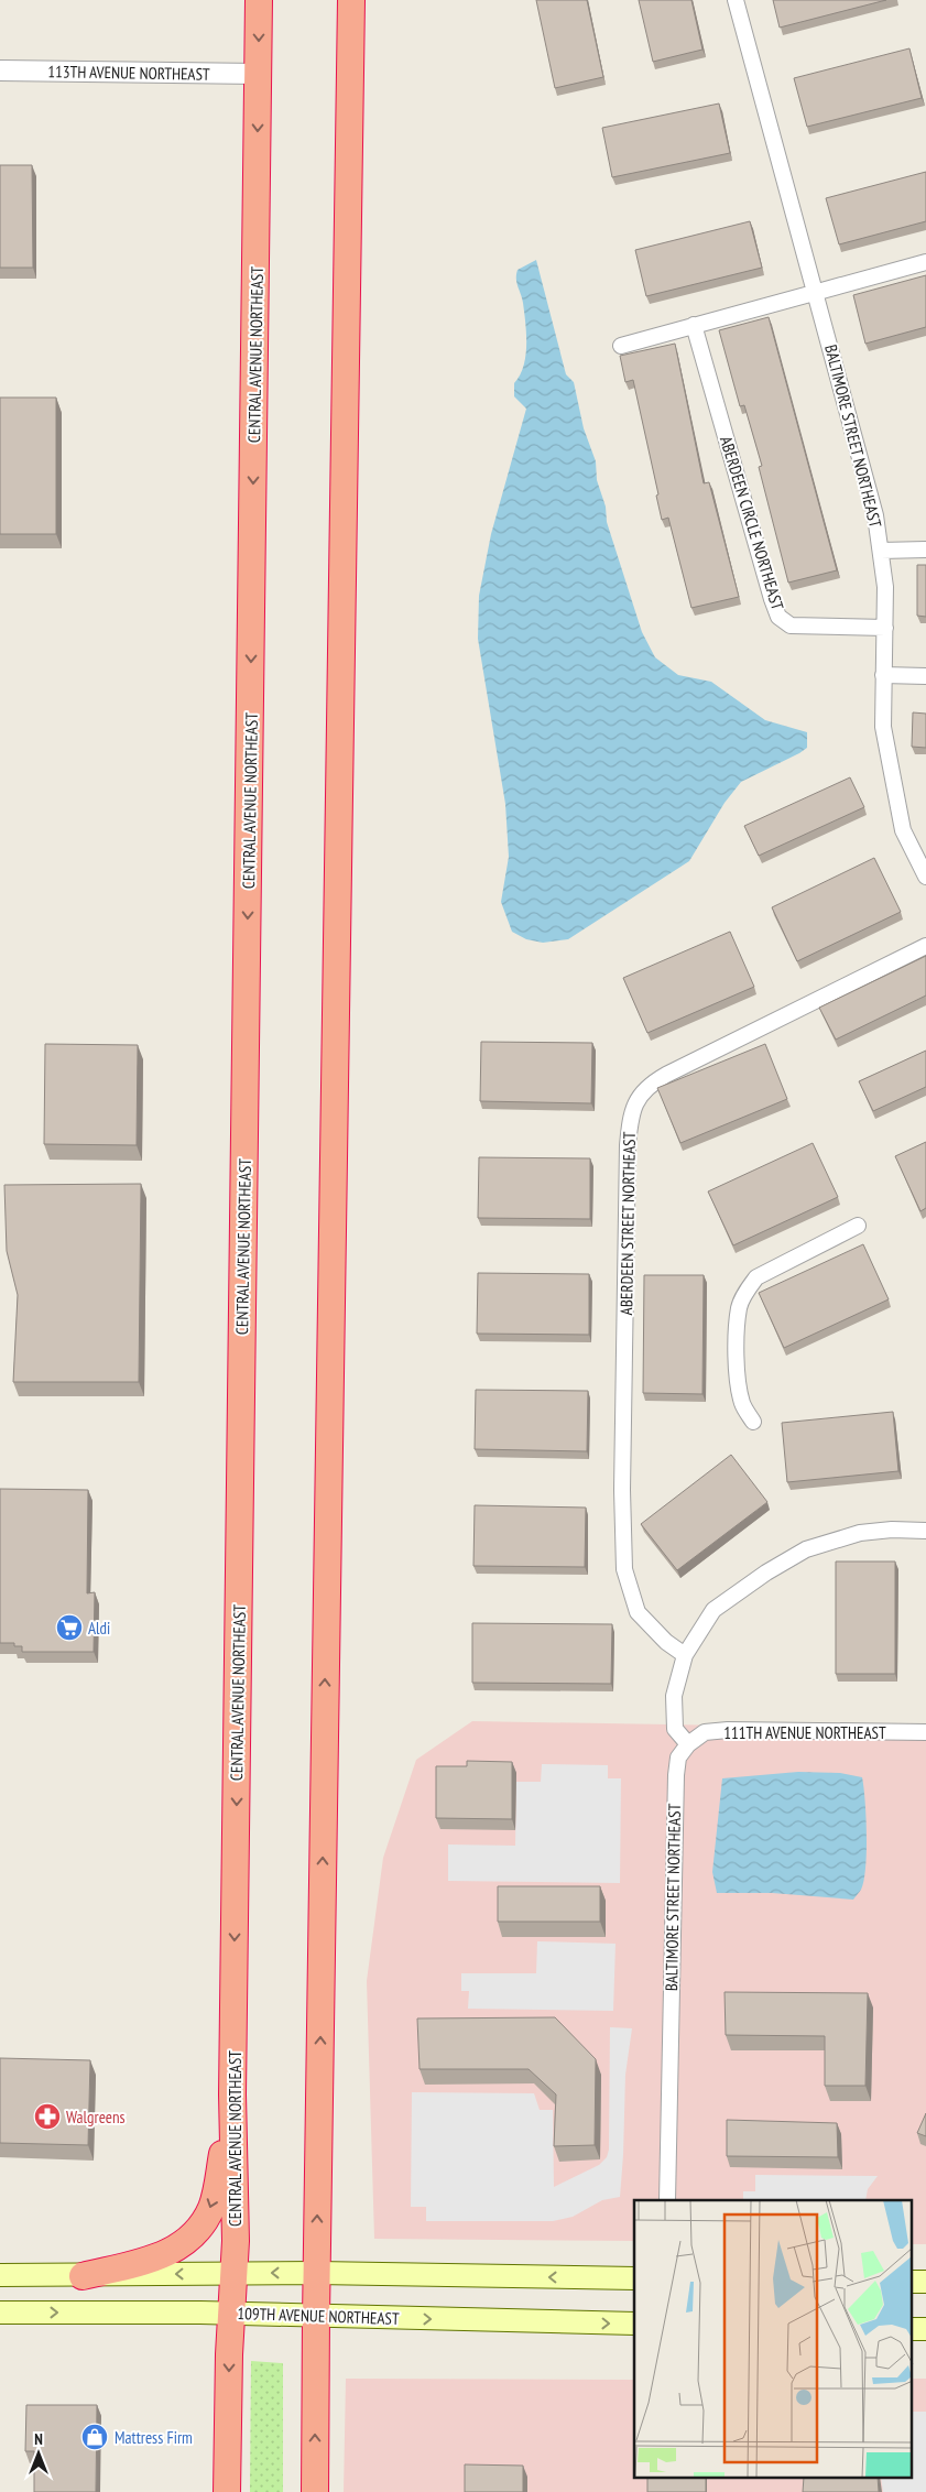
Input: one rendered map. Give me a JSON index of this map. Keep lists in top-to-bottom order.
{
  "streets": {
    "highway": ["CENTRAL AVENUE NORTHEAST"],
    "main road": ["109TH AVENUE NORTHEAST"],
    "street": [
      "113TH AVENUE NORTHEAST",
      "BALTIMORE STREET NORTHEAST",
      "ABERDEEN CIRCLE NORTHEAST",
      "ABERDEEN STREET NORTHEAST",
      "111TH AVENUE NORTHEAST"
    ]
  },
  "crossings": [
    ["113TH AVENUE NORTHEAST", "CENTRAL AVENUE NORTHEAST"],
    ["CENTRAL AVENUE NORTHEAST", "109TH AVENUE NORTHEAST"],
    ["BALTIMORE STREET NORTHEAST", "ABERDEEN CIRCLE NORTHEAST"],
    ["BALTIMORE STREET NORTHEAST", "111TH AVENUE NORTHEAST"]
  ],
  "places": {
    "supermarket": ["Aldi"],
    "pharmacy": ["Walgreens"],
    "shop": ["Mattress Firm"]
  },
  "north": "top"
}
